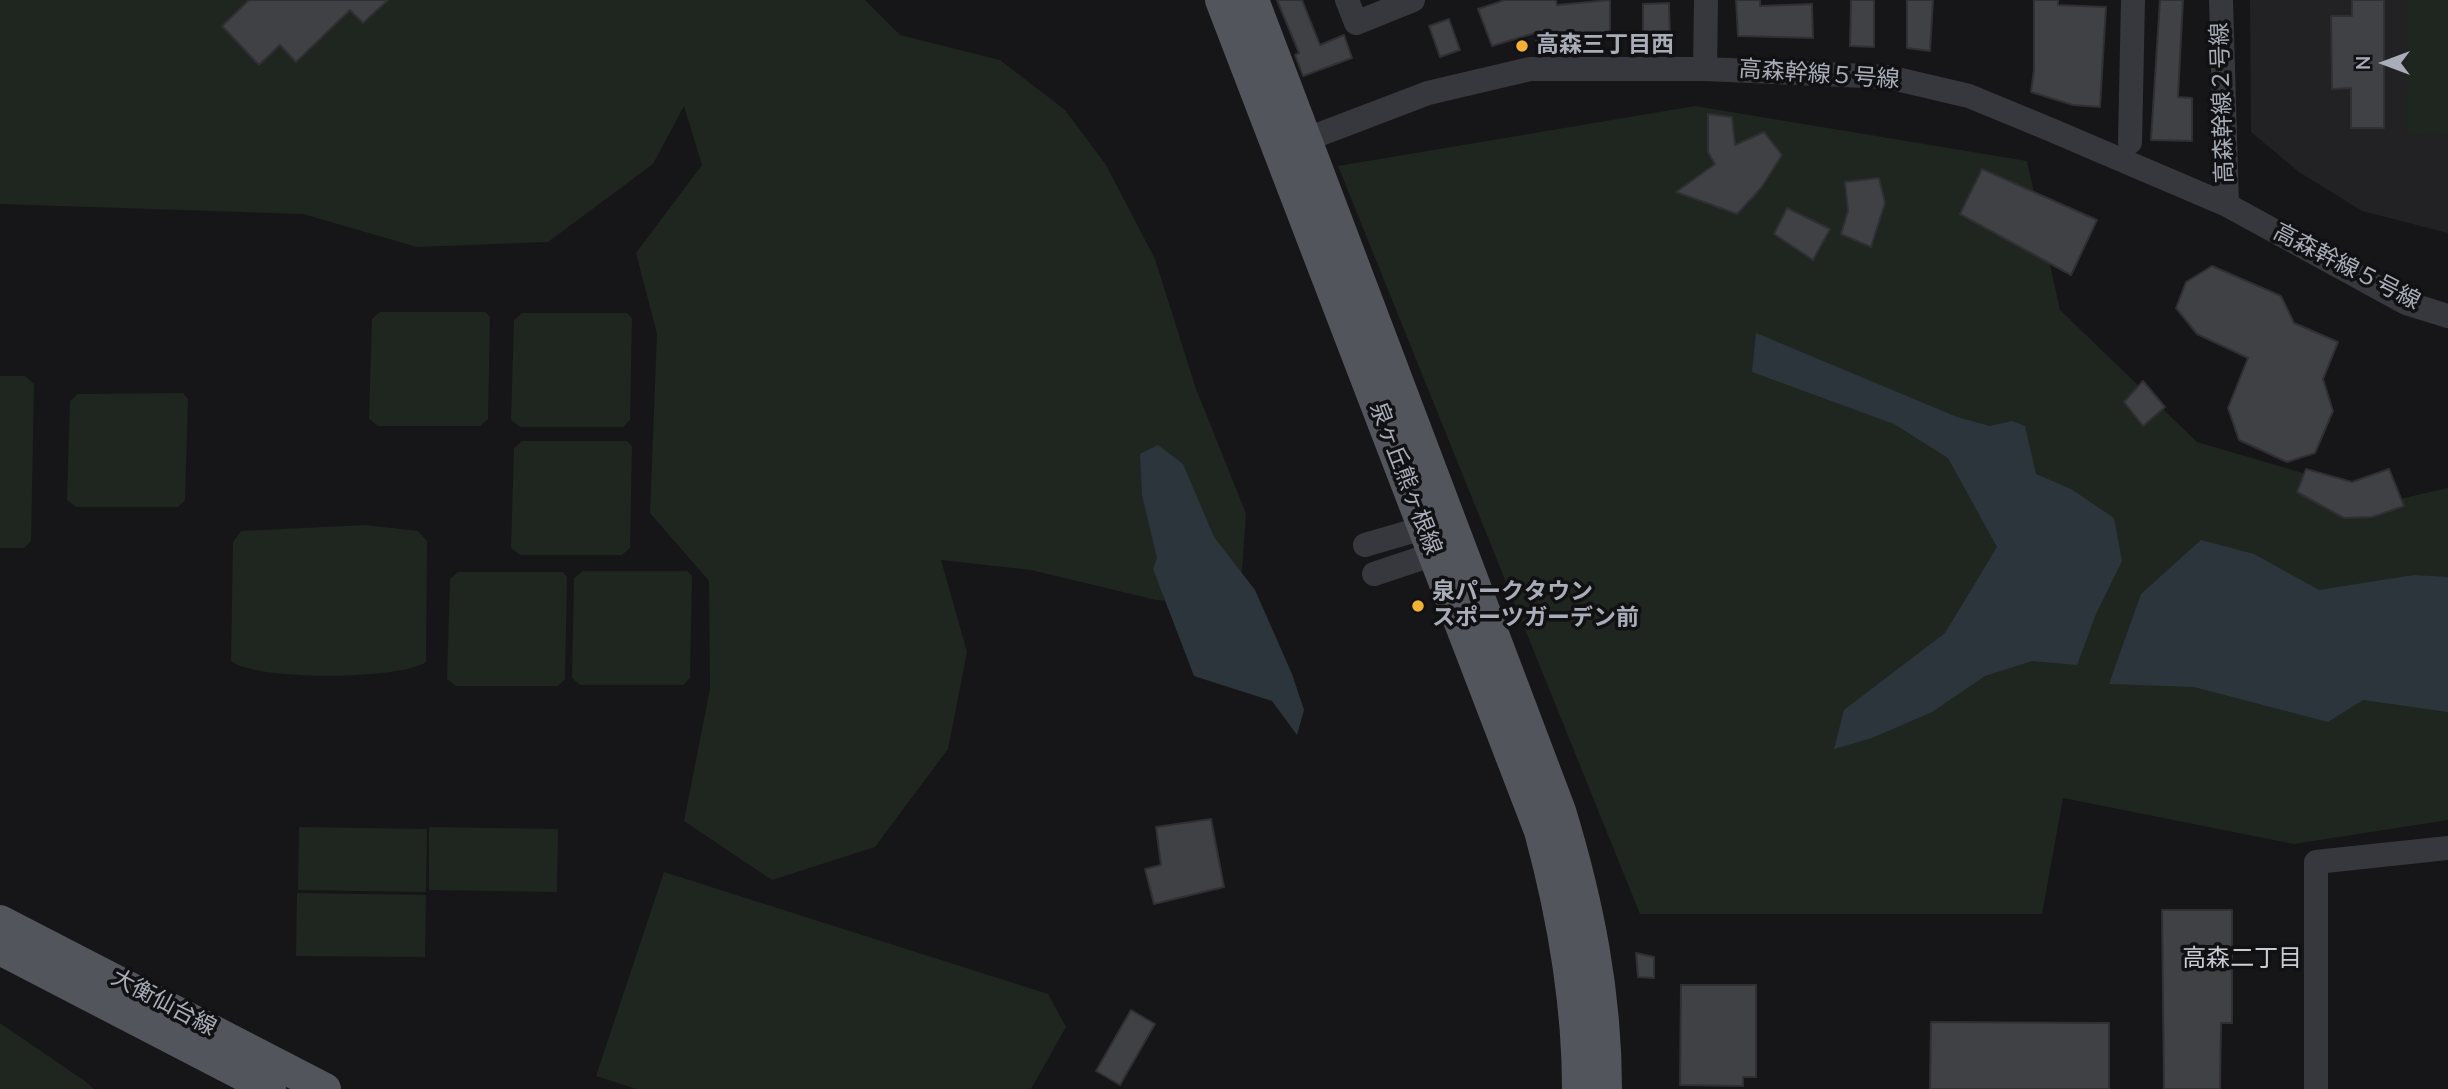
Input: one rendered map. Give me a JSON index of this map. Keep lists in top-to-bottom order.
{
  "streets": {
    "main road": ["泉ヶ丘熊ヶ根線", "大衡仙台線"],
    "street": ["高森幹線５号線", "高森幹線２号線"]
  },
  "crossings": [
    ["高森幹線５号線", "高森幹線２号線"],
    ["高森幹線５号線", "泉ヶ丘熊ヶ根線"]
  ],
  "districts": ["高森二丁目"],
  "places": ["高森三丁目西", "泉パークタウン スポーツガーデン前"],
  "north": "left"
}
